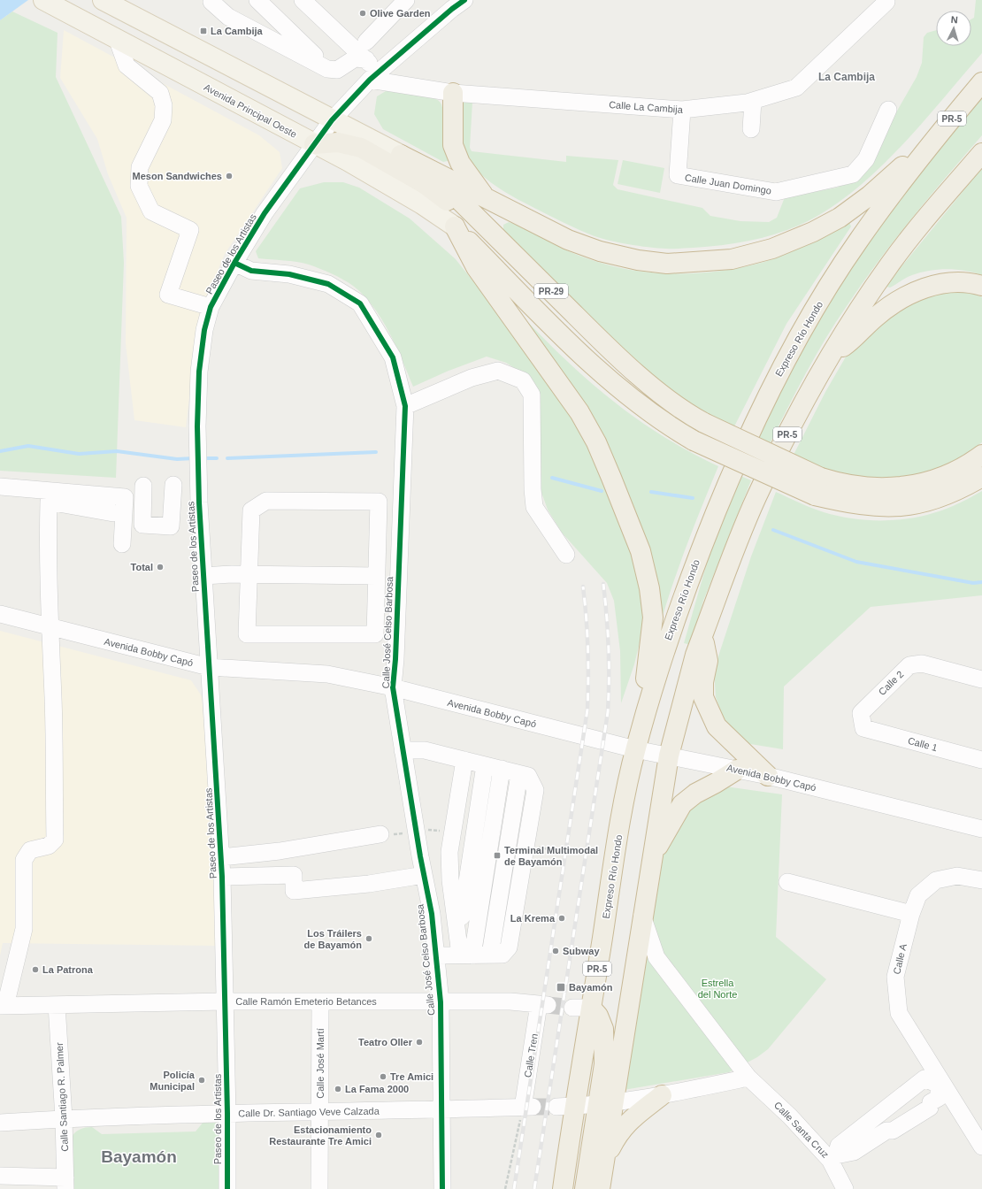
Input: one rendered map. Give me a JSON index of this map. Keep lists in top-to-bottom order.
{
  "streets": {
    "highway": ["PR-5", "PR-29", "Expreso Río Hondo"],
    "main road": ["Avenida Principal Oeste"],
    "street": [
      "Calle La Cambija",
      "Calle Juan Domingo",
      "Paseo de los Artistas",
      "Calle José Celso Barbosa",
      "Avenida Bobby Capó",
      "Calle 2",
      "Calle 1",
      "Calle A",
      "Calle Ramón Emeterio Betances",
      "Calle Tren",
      "Calle José Martí",
      "Calle Santiago R. Palmer",
      "Calle Dr. Santiago Veve Calzada",
      "Calle Santa Cruz"
    ]
  },
  "crossings": [
    ["Calle La Cambija", "Calle Juan Domingo"],
    ["Calle La Cambija", "Paseo de los Artistas"],
    ["Avenida Principal Oeste", "Paseo de los Artistas"],
    ["Avenida Principal Oeste", "PR-29"],
    ["PR-5", "Avenida Bobby Capó"],
    ["PR-5", "Calle Santa Cruz"],
    ["Paseo de los Artistas", "PR-29"],
    ["Paseo de los Artistas", "Calle José Celso Barbosa"],
    ["Paseo de los Artistas", "Avenida Bobby Capó"],
    ["Paseo de los Artistas", "Calle Ramón Emeterio Betances"],
    ["Paseo de los Artistas", "Calle Dr. Santiago Veve Calzada"],
    ["Expreso Río Hondo", "Avenida Bobby Capó"],
    ["Calle José Celso Barbosa", "Avenida Bobby Capó"],
    ["Calle José Celso Barbosa", "Calle Ramón Emeterio Betances"],
    ["Calle José Celso Barbosa", "Calle Dr. Santiago Veve Calzada"],
    ["Calle 2", "Calle 1"],
    ["Calle Ramón Emeterio Betances", "Calle Tren"],
    ["Calle Ramón Emeterio Betances", "Calle José Martí"],
    ["Calle Ramón Emeterio Betances", "Calle Santiago R. Palmer"],
    ["Calle Tren", "Calle Dr. Santiago Veve Calzada"],
    ["Calle José Martí", "Calle Dr. Santiago Veve Calzada"],
    ["Calle Santiago R. Palmer", "Calle Dr. Santiago Veve Calzada"]
  ],
  "districts": ["La Cambija", "Bayamón"],
  "parks": ["Estrella del Norte"],
  "places": {
    "other": [
      "Olive Garden",
      "Meson Sandwiches",
      "Total",
      "La Krema",
      "Los Tráilers de Bayamón",
      "Subway",
      "La Patrona",
      "Teatro Oller",
      "Tre Amici",
      "Policía Municipal",
      "La Fama 2000",
      "Estacionamiento Restaurante Tre Amici"
    ],
    "transit": ["La Cambija", "Terminal Multimodal de Bayamón", "Bayamón"]
  },
  "north": "top"
}
